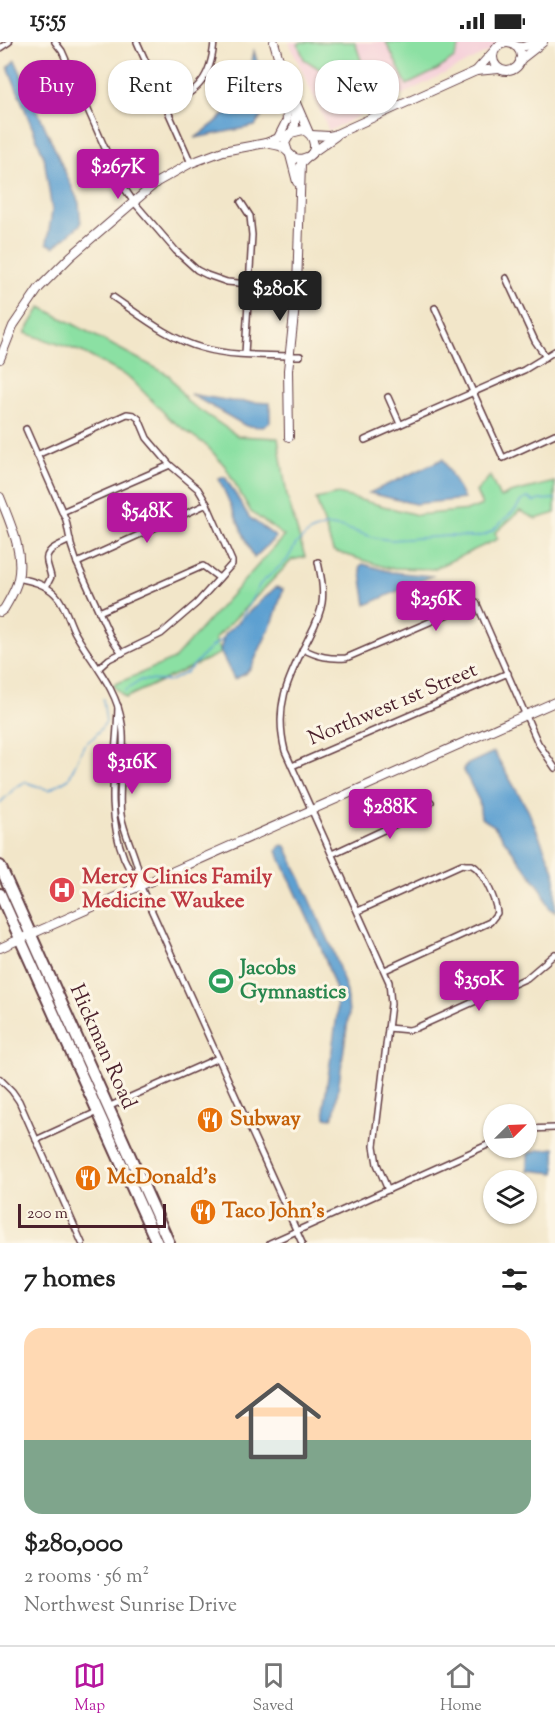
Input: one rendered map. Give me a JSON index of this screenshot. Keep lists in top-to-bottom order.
{
  "streets": {
    "highway": ["Hickman Road"],
    "street": ["Northwest 1st Street"]
  },
  "places": {
    "hospital": ["Mercy Clinics Family Medicine Waukee"],
    "sports": ["Jacobs Gymnastics"],
    "restaurant": ["Subway", "McDonald's", "Taco John's"]
  },
  "scale_bar": "200 m",
  "north": "top right",
  "page": {
    "status": "15:55",
    "chip": [
      "Buy",
      "Rent",
      "Filters",
      "New"
    ],
    "price": [
      "$267K",
      "$280K",
      "$548K",
      "$256K",
      "$316K",
      "$288K",
      "$350K"
    ],
    "scale": "200 m",
    "heading": "7 homes",
    "list": [
      {
        "name": "$280,000",
        "note": "2 rooms · 56 m² · Northwest Sunrise Drive"
      }
    ],
    "tabs": ["Map", "Saved", "Home"]
  }
}
